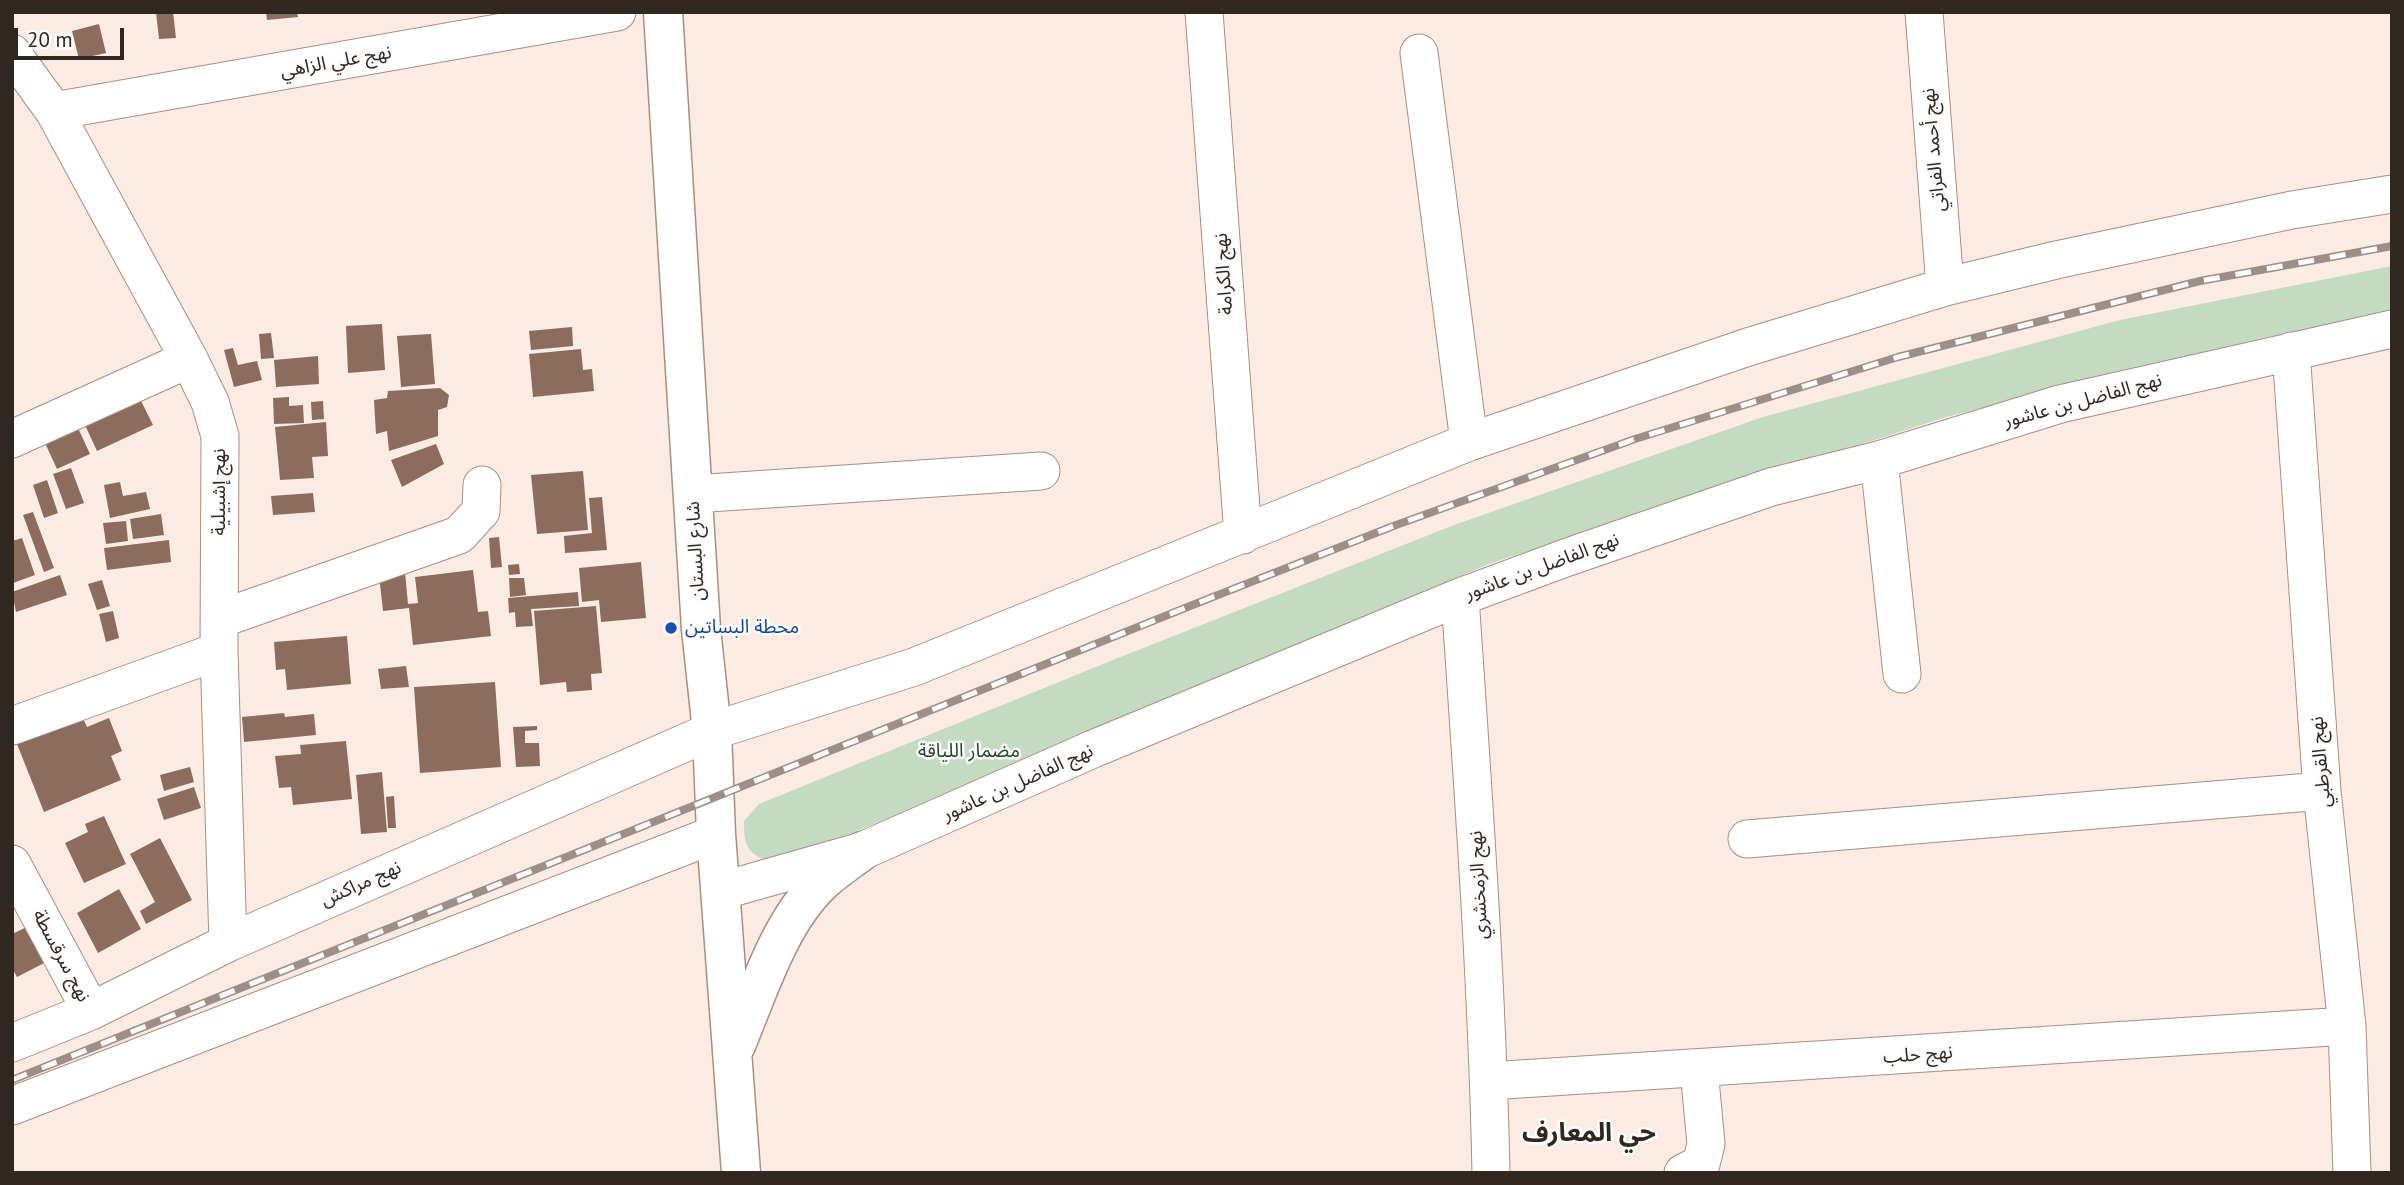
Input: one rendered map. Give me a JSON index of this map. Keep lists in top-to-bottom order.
{
  "streets": {
    "main road": ["شارع البستان"],
    "street": [
      "نهج علي الزاهي",
      "نهج أحمد الفراتي",
      "نهج الكرامة",
      "نهج الفاضل بن عاشور",
      "نهج إشبيلية",
      "نهج القرطبي",
      "نهج مراكش",
      "نهج الزمخشري",
      "نهج سرقسطة",
      "نهج حلب"
    ]
  },
  "crossings": [
    ["نهج علي الزاهي", "نهج إشبيلية"],
    ["نهج أحمد الفراتي", "نهج مراكش"],
    ["نهج الكرامة", "نهج مراكش"],
    ["نهج الفاضل بن عاشور", "شارع البستان"],
    ["نهج الفاضل بن عاشور", "نهج القرطبي"],
    ["نهج الفاضل بن عاشور", "نهج الزمخشري"],
    ["نهج إشبيلية", "نهج مراكش"],
    ["شارع البستان", "نهج مراكش"],
    ["نهج القرطبي", "نهج حلب"],
    ["نهج مراكش", "نهج سرقسطة"],
    ["نهج الزمخشري", "نهج حلب"]
  ],
  "districts": ["حي المعارف"],
  "parks": ["مضمار اللياقة"],
  "places": ["محطة البساتين"],
  "scale_bar": "20 m"
}
